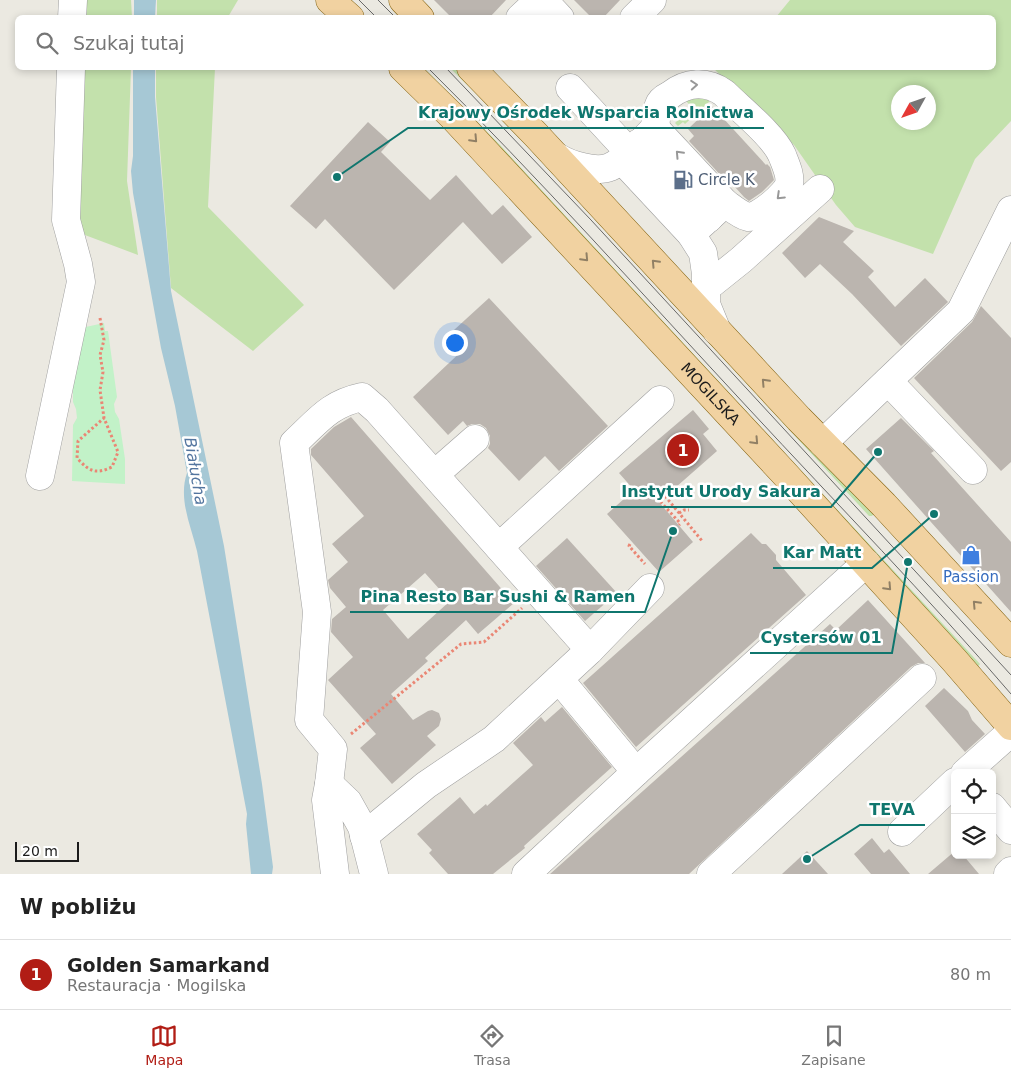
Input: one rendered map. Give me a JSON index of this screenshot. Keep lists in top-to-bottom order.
{
  "streets": {
    "main road": ["MOGILSKA"]
  },
  "water": ["Białucha"],
  "places": {
    "other": [
      "Krajowy Ośrodek Wsparcia Rolnictwa",
      "Instytut Urody Sakura",
      "Kar Matt",
      "Pina Resto Bar Sushi & Ramen",
      "Cystersów 01",
      "TEVA"
    ],
    "fuel station": ["Circle K"],
    "shop": ["Passion"]
  },
  "scale_bar": "20 m",
  "north": "bottom left",
  "page": {
    "search": "Szukaj tutaj",
    "pins": "1",
    "scale": "20 m",
    "heading": "W pobliżu",
    "list": [
      {
        "mark": "1",
        "name": "Golden Samarkand",
        "note": "Restauracja · Mogilska",
        "value": "80 m"
      }
    ],
    "nav": ["Mapa", "Trasa", "Zapisane"]
  }
}
